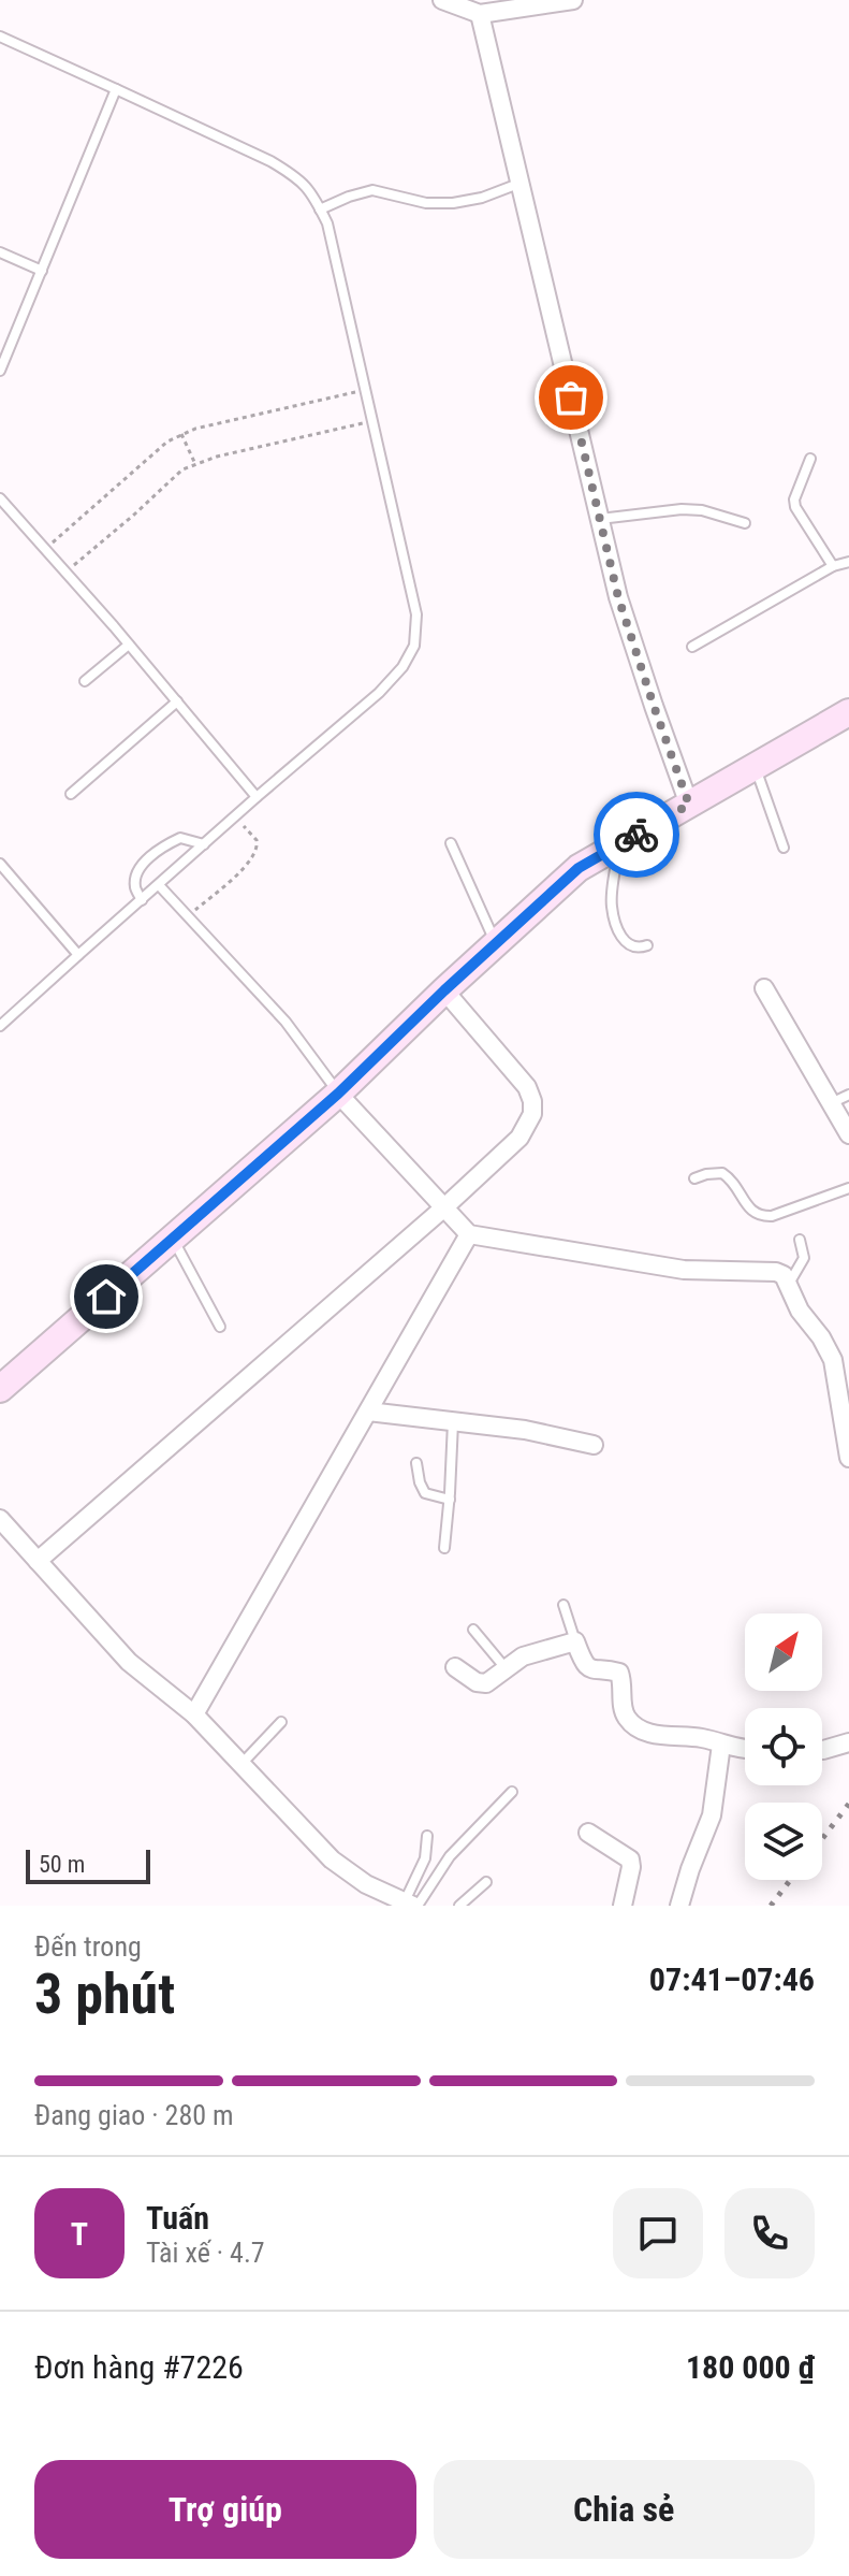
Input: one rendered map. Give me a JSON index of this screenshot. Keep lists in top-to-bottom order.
{
  "scale_bar": "50 m",
  "north": "top right",
  "page": {
    "scale": "50 m",
    "heading": ["3 phút", "Đến trong", "07:41–07:46"],
    "panel": [
      "Tuấn",
      "Tài xế · 4.7",
      "Đơn hàng #7226",
      "180 000 ₫"
    ],
    "bar": "Đang giao · 280 m",
    "round": "T",
    "buttons": ["Trợ giúp", "Chia sẻ"]
  }
}
